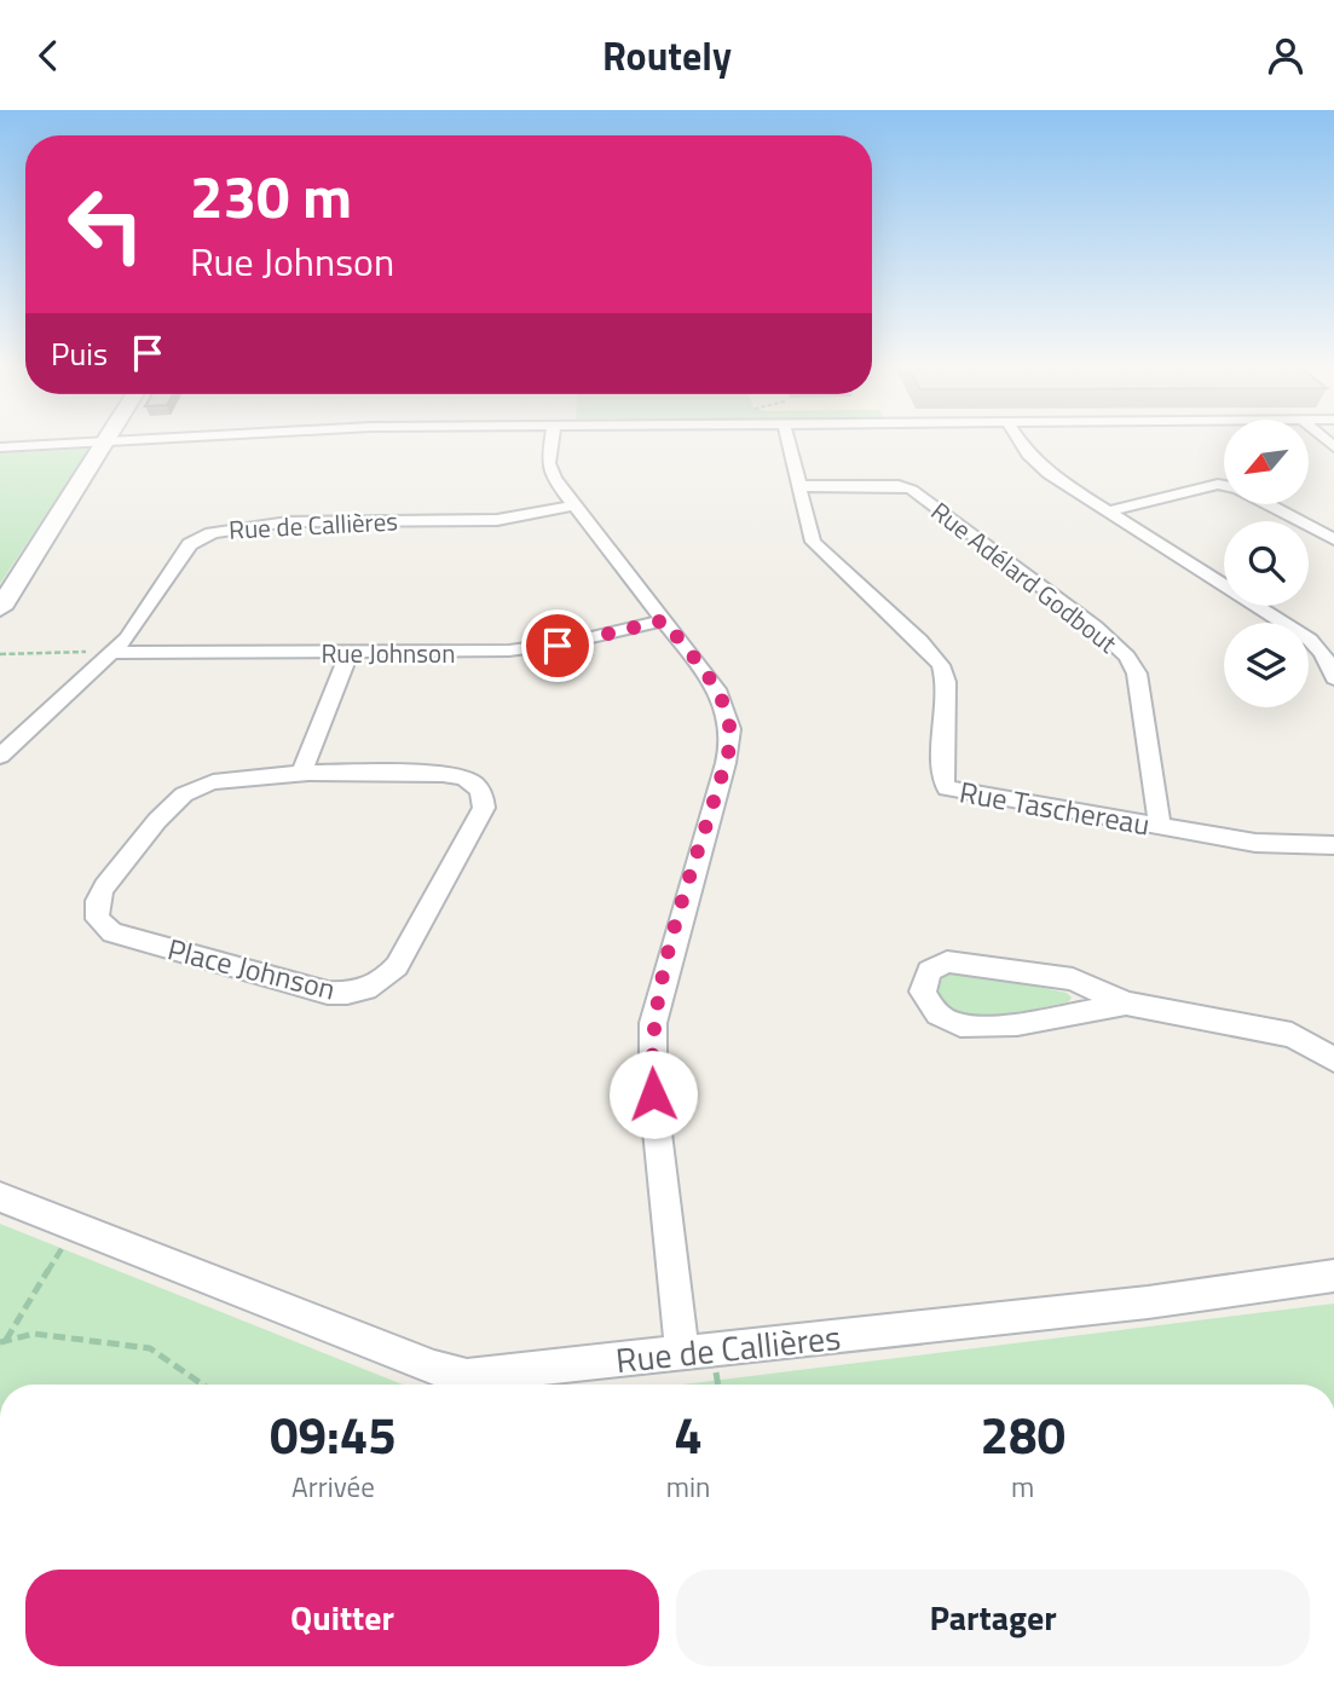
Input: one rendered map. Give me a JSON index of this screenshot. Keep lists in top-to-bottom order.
{
  "streets": {
    "street": [
      "Rue de Callières",
      "Rue Adélard Godbout",
      "Rue Johnson",
      "Rue Taschereau",
      "Place Johnson"
    ]
  },
  "crossings": [
    ["Rue de Callières", "Rue Johnson"],
    ["Rue Adélard Godbout", "Rue Taschereau"]
  ],
  "north": "bottom left",
  "page": {
    "header": "Routely",
    "turn": ["230 m", "Rue Johnson"],
    "then": "Puis",
    "eta": [
      "09:45",
      "Arrivée",
      "4",
      "min",
      "280",
      "m"
    ],
    "buttons": ["Quitter", "Partager"]
  }
}
